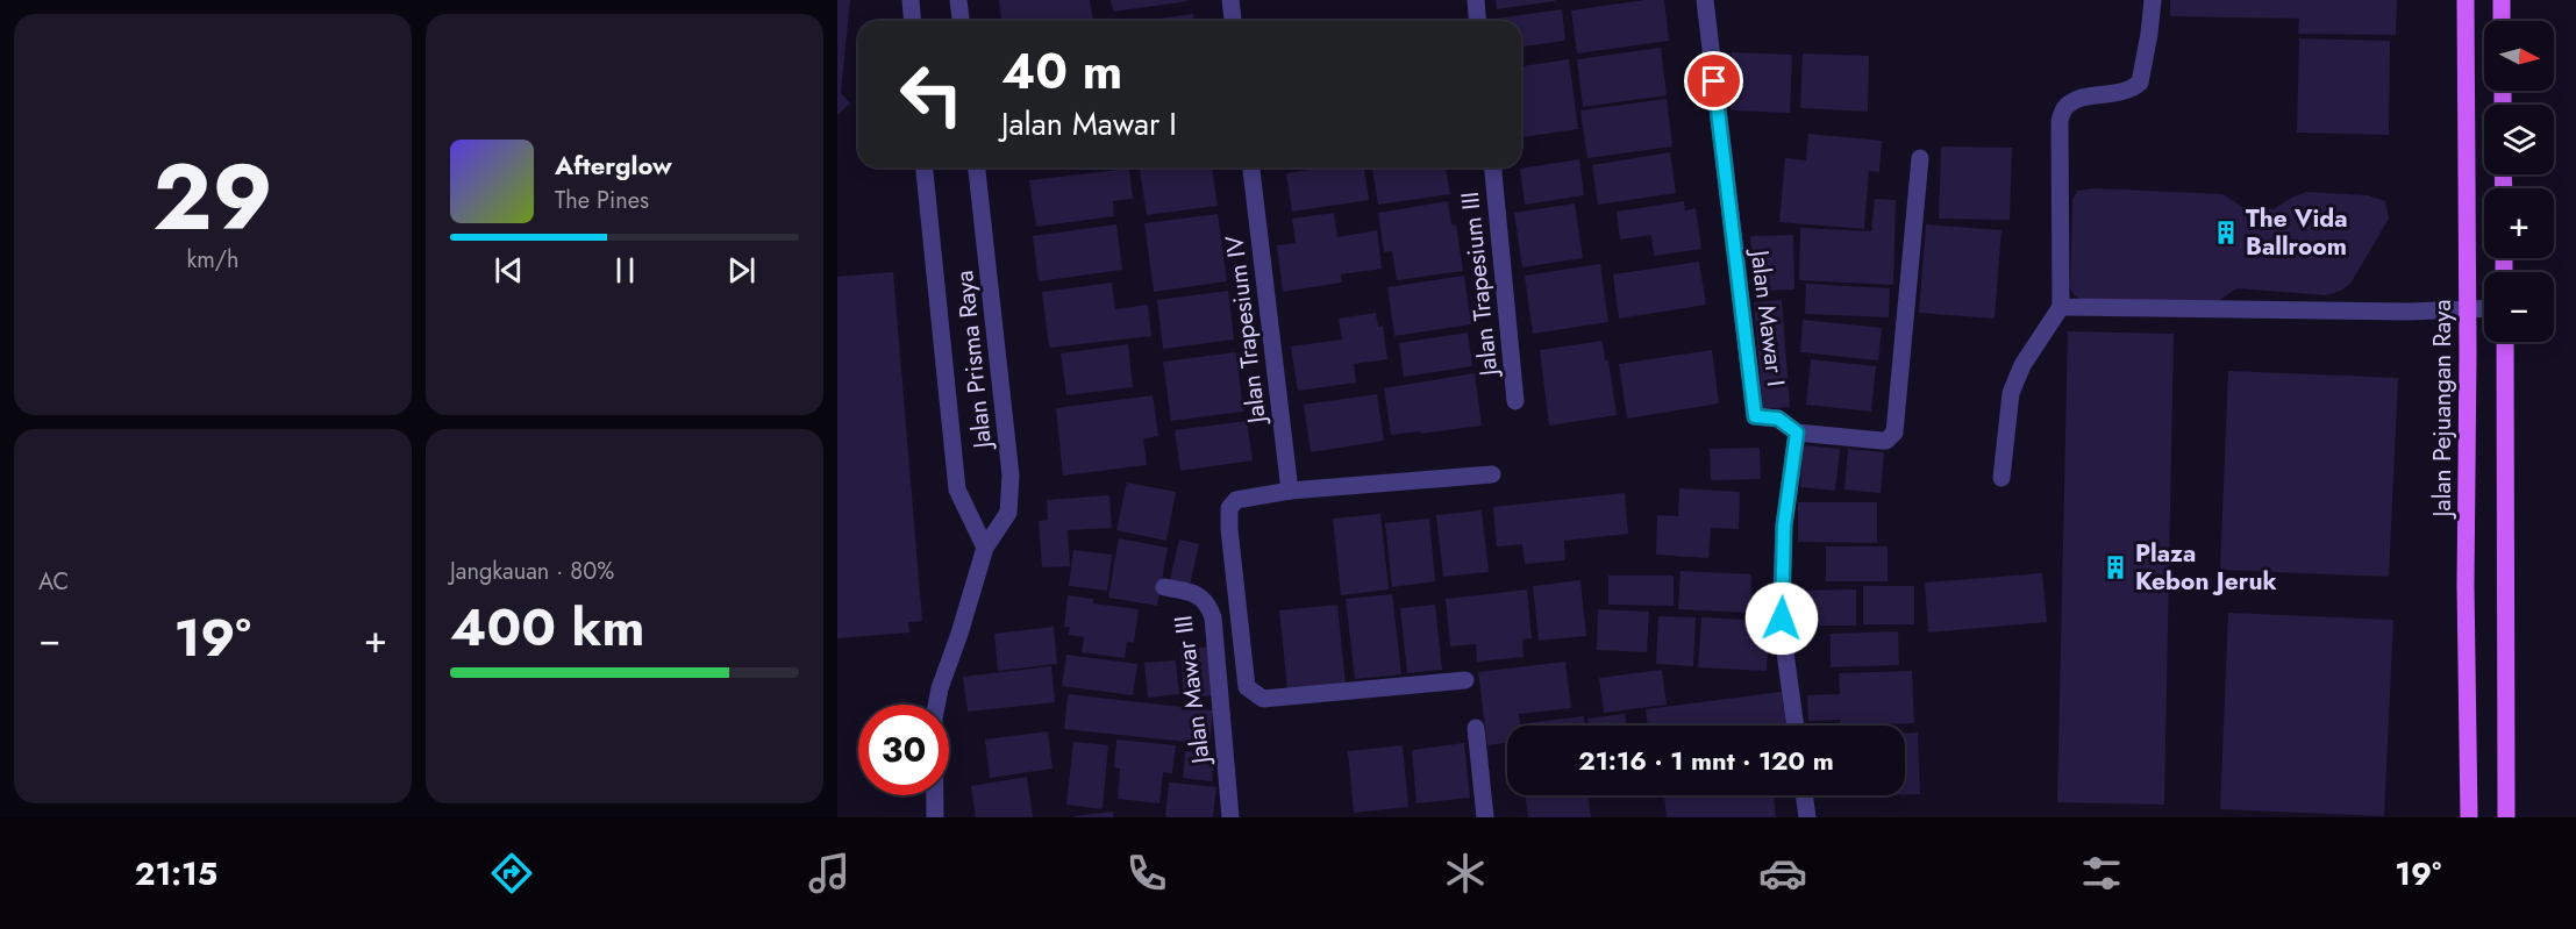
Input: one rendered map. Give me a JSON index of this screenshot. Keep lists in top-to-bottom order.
{
  "streets": {
    "main road": ["Jalan Pejuangan Raya"],
    "street": [
      "Jalan Trapesium III",
      "Jalan Mawar I",
      "Jalan Trapesium IV",
      "Jalan Prisma Raya",
      "Jalan Mawar III"
    ]
  },
  "places": {
    "building": ["The Vida Ballroom", "Plaza Kebon Jeruk"]
  },
  "north": "right",
  "page": {
    "tile": [
      ["29", "km/h"],
      "AC",
      ["Jangkauan · 80%", "400 km"]
    ],
    "map_buttons": ["+", "−"],
    "turn": ["40 m", "Jalan Mawar I"],
    "song": ["Afterglow", "The Pines"],
    "heat": ["−", "19°", "+"],
    "limit": "30",
    "trip": "21:16 · 1 mnt · 120 m",
    "tabs": ["21:15", "19°"]
  }
}
